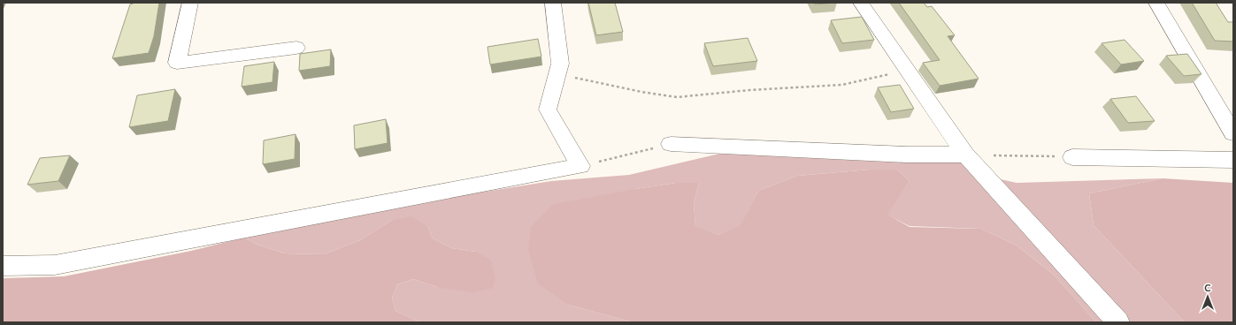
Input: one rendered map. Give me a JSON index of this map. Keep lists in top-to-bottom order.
{
  "north": "top"
}
